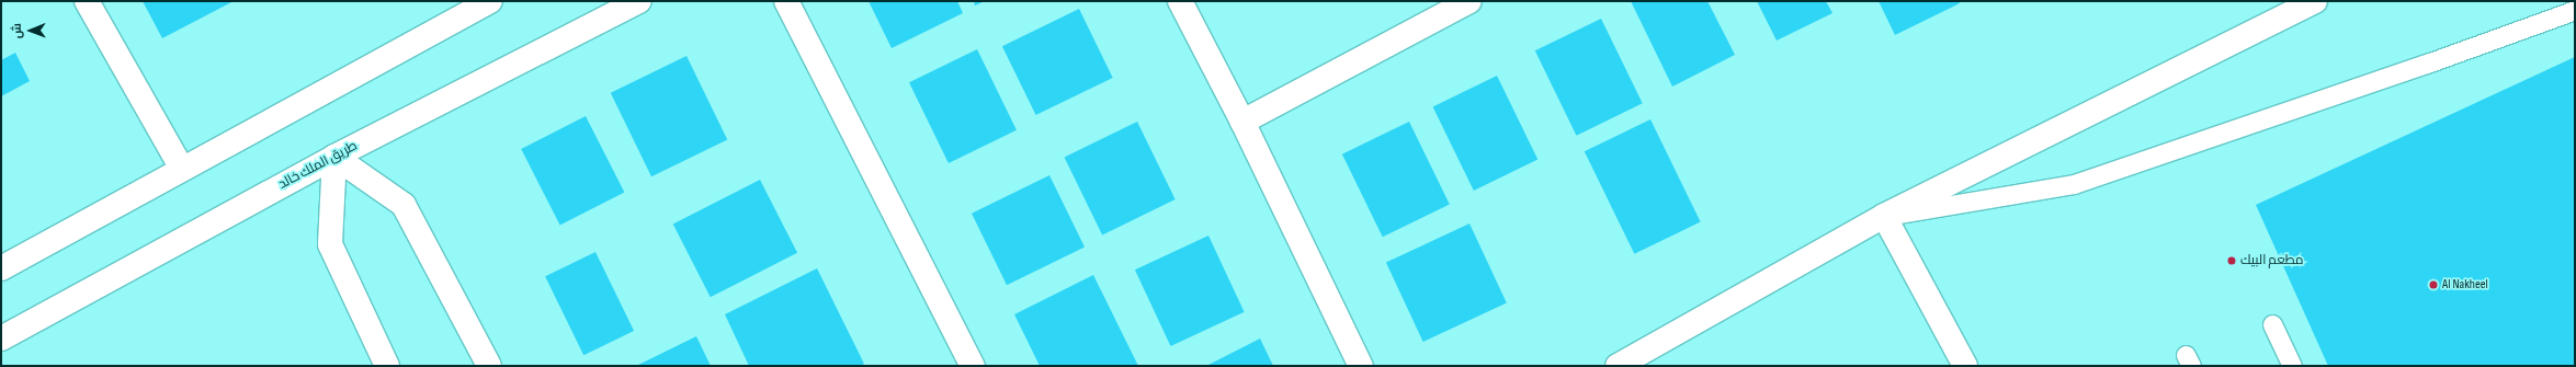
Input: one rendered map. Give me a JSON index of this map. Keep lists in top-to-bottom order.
{
  "streets": {
    "street": ["طريق الملك خالد"]
  },
  "places": ["مطعم البيك", "Al Nakheel"],
  "north": "left"
}
